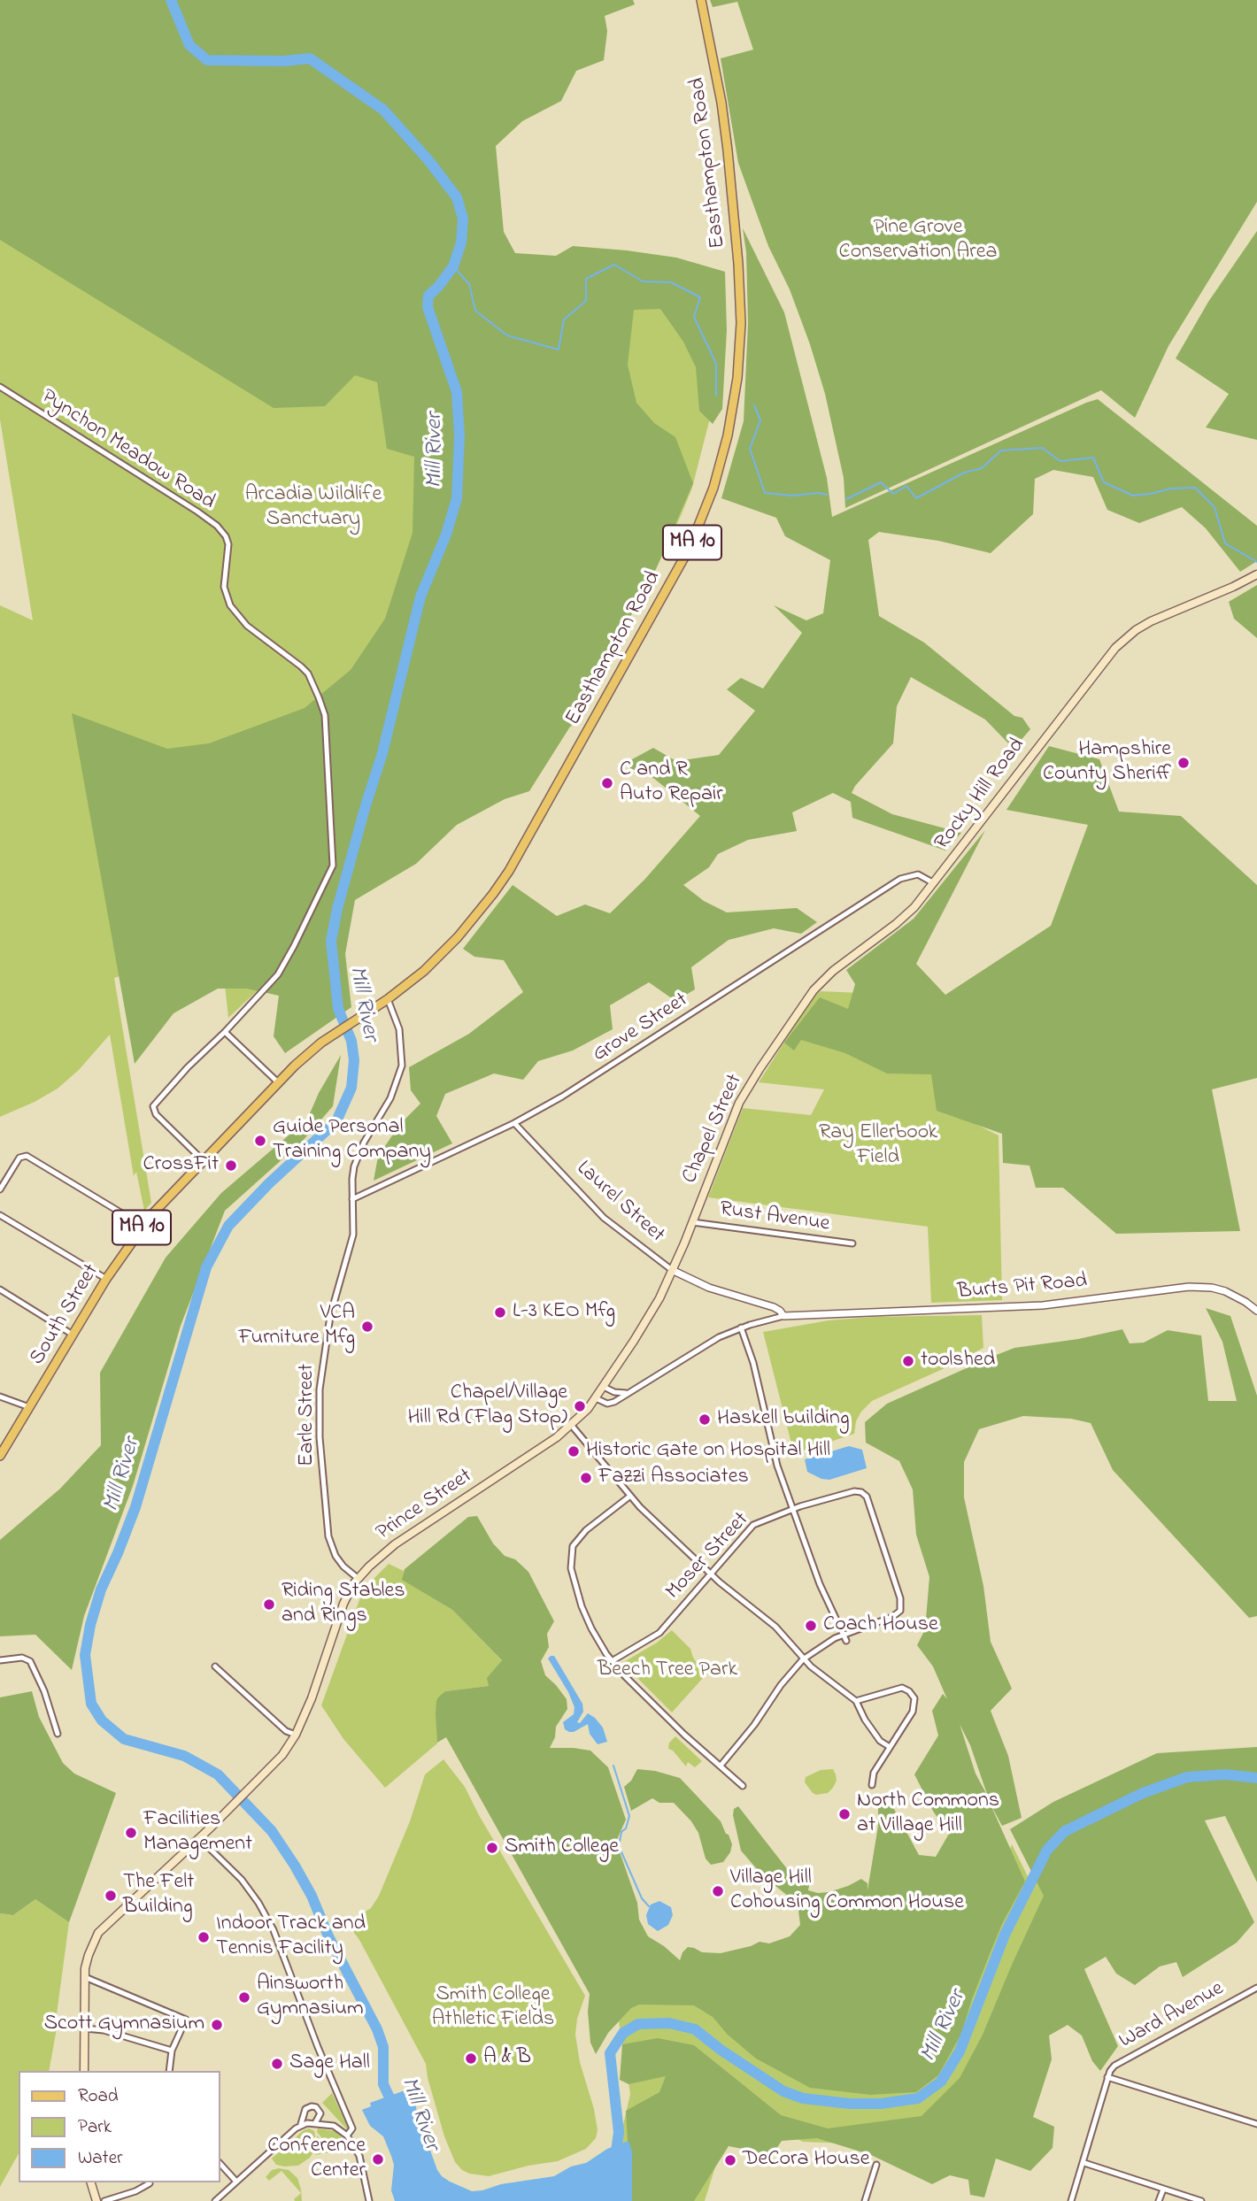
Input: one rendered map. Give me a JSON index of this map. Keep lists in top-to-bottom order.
{
  "streets": {
    "main road": [
      "Easthampton Road",
      "MA 10",
      "Rocky Hill Road",
      "Chapel Street",
      "South Street",
      "Prince Street"
    ],
    "street": [
      "Pynchon Meadow Road",
      "Grove Street",
      "Laurel Street",
      "Rust Avenue",
      "Burts Pit Road",
      "Earle Street",
      "Moser Street",
      "Ward Avenue"
    ]
  },
  "crossings": [
    ["Easthampton Road", "South Street"],
    ["Easthampton Road", "Earle Street"],
    ["Pynchon Meadow Road", "South Street"],
    ["Rocky Hill Road", "Grove Street"],
    ["Rocky Hill Road", "Chapel Street"],
    ["Grove Street", "Chapel Street"],
    ["Grove Street", "Laurel Street"],
    ["Grove Street", "Earle Street"],
    ["Chapel Street", "Laurel Street"],
    ["Chapel Street", "Rust Avenue"],
    ["Chapel Street", "Prince Street"],
    ["Laurel Street", "Burts Pit Road"],
    ["South Street", "Earle Street"],
    ["Earle Street", "Prince Street"]
  ],
  "water": ["Mill River"],
  "parks": [
    "Pine Grove Conservation Area",
    "Arcadia Wildlife Sanctuary",
    "Ray Ellerbook Field",
    "Beech Tree Park",
    "Smith College Athletic Fields"
  ],
  "places": [
    "Hampshire County Sheriff",
    "C and R Auto Repair",
    "Guide Personal Training Company",
    "CrossFit",
    "L-3 KEO Mfg",
    "VCA Furniture Mfg",
    "toolshed",
    "Chapel/Village Hill Rd (Flag Stop)",
    "Haskell building",
    "Historic Gate on Hospital Hill",
    "Fazzi Associates",
    "Riding Stables and Rings",
    "Coach House",
    "North Commons at Village Hill",
    "Facilities Management",
    "Smith College",
    "Village Hill Cohousing Common House",
    "The Felt Building",
    "Indoor Track and Tennis Facility",
    "Ainsworth Gymnasium",
    "Scott Gymnasium",
    "A & B",
    "Sage Hall",
    "Conference Center",
    "DeCora House"
  ],
  "legend": ["Road", "Park", "Water"]
}
